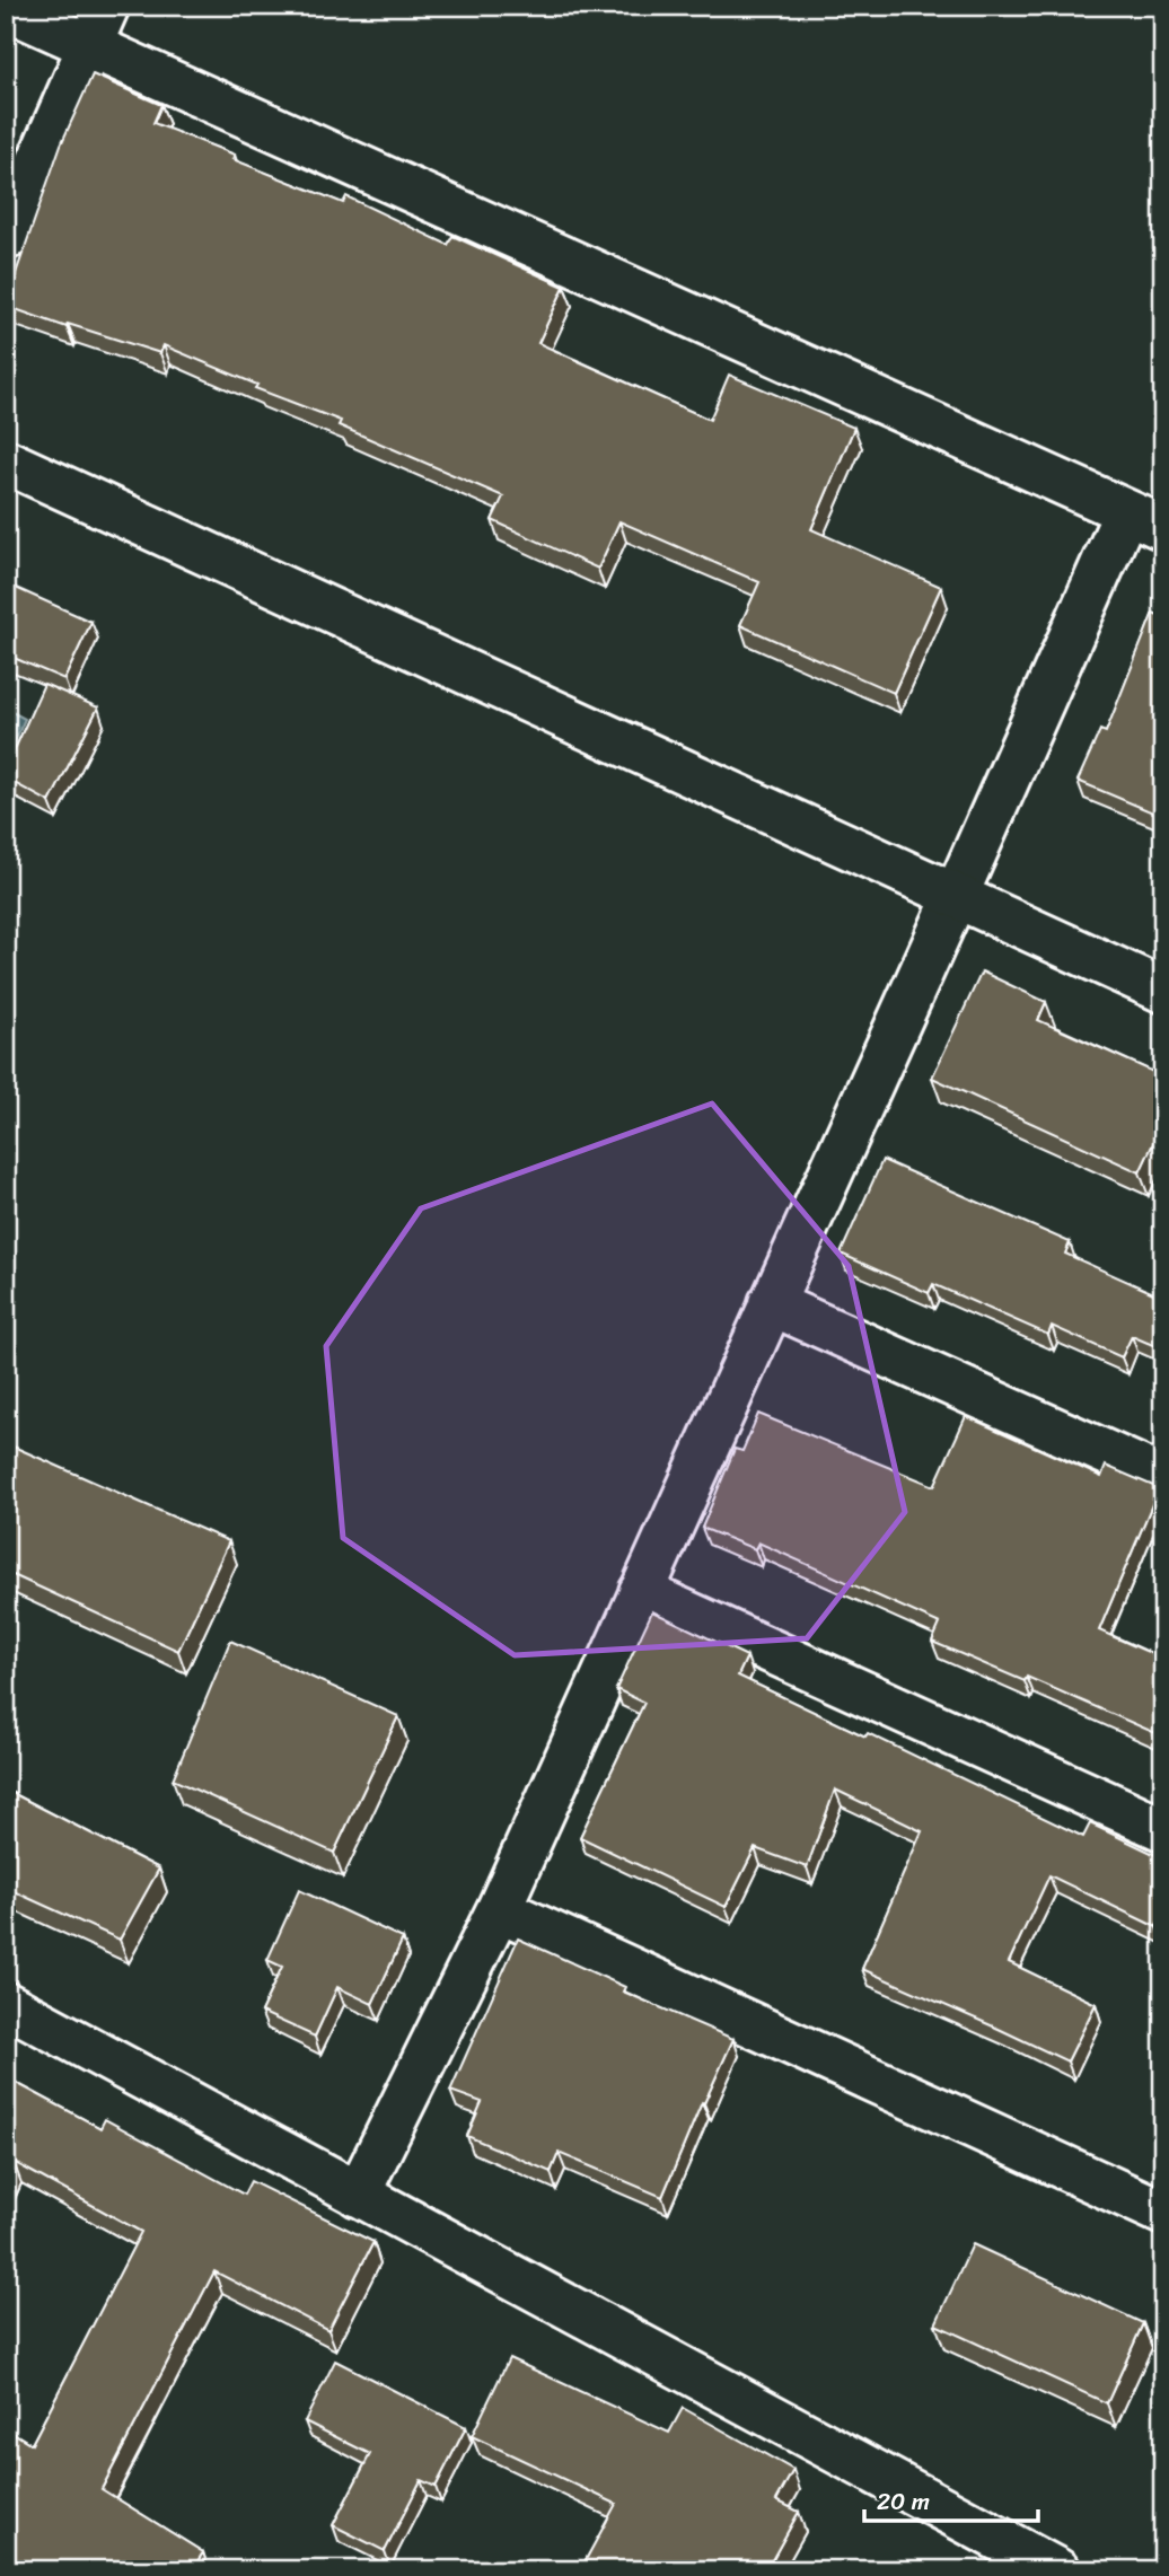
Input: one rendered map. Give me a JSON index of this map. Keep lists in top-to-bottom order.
{
  "scale_bar": "20 m"
}
